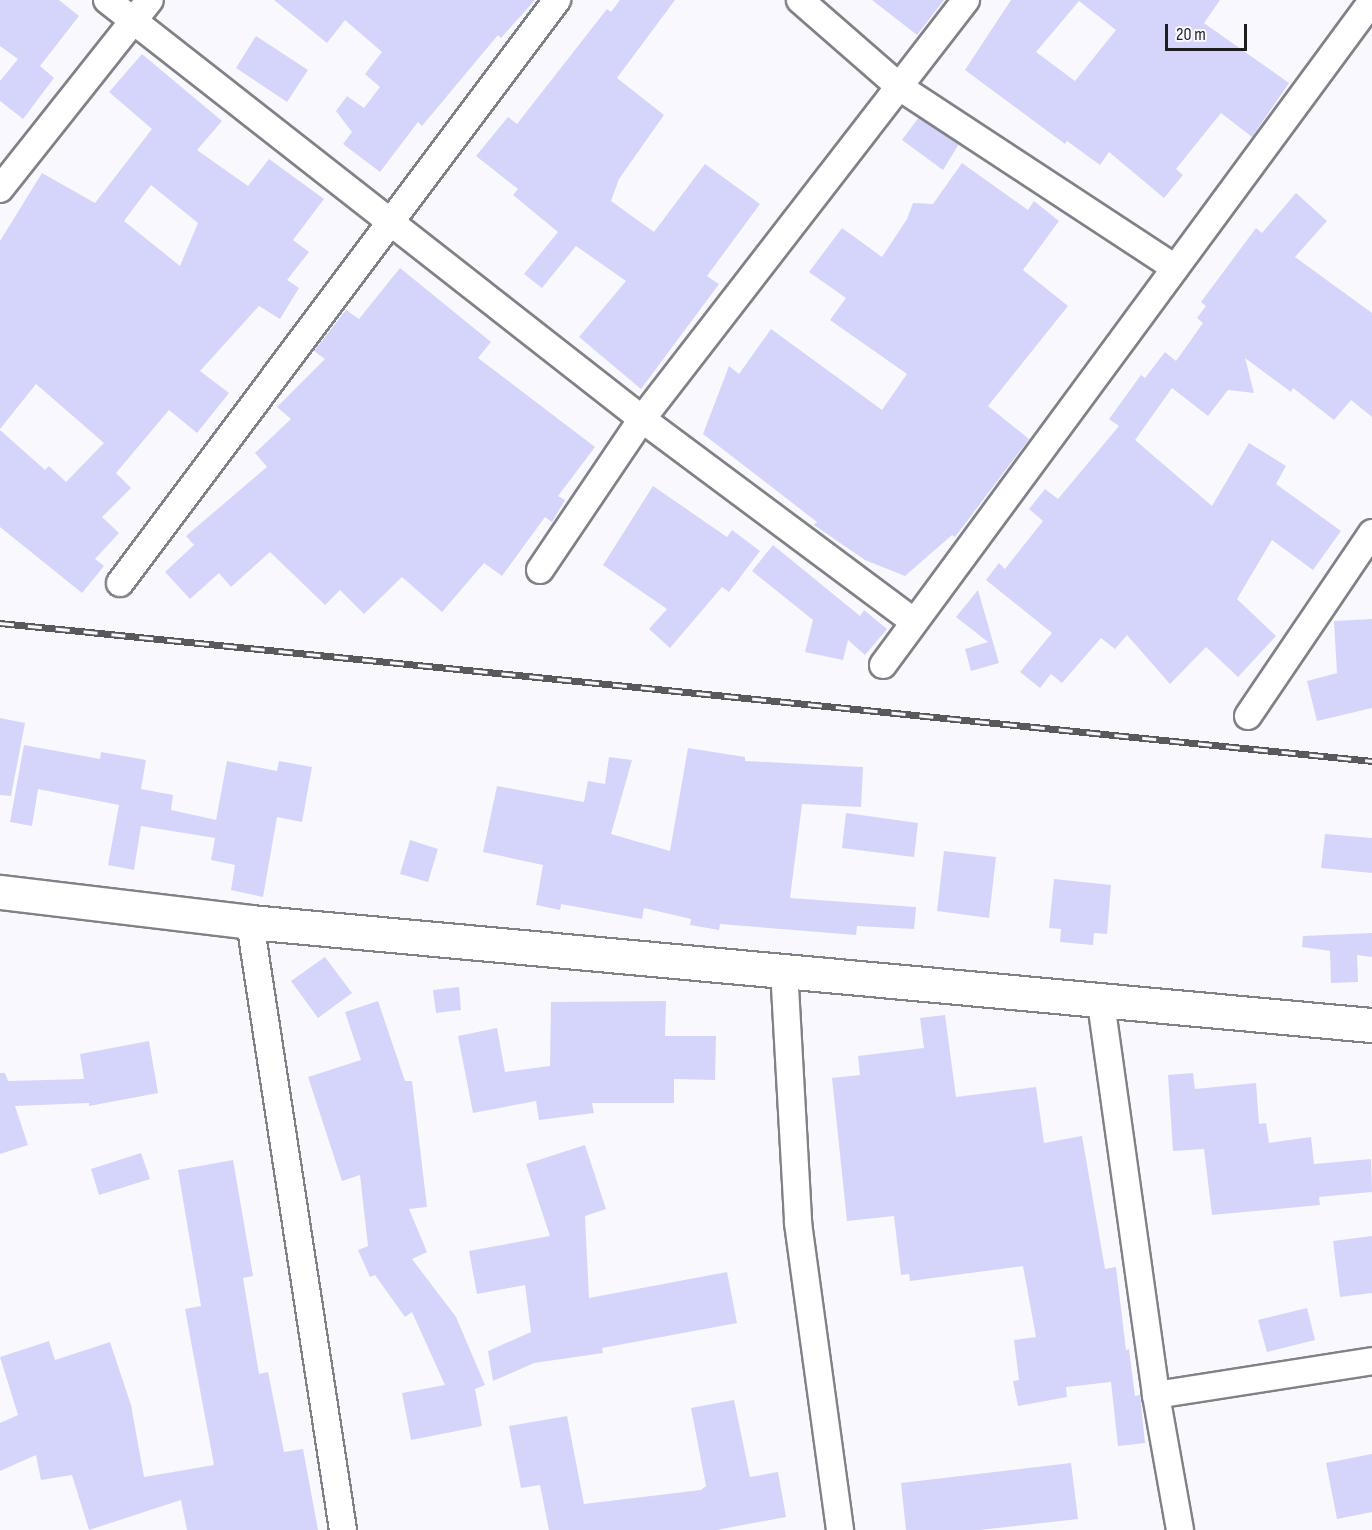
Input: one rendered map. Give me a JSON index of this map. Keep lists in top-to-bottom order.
{
  "scale_bar": "20 m"
}
